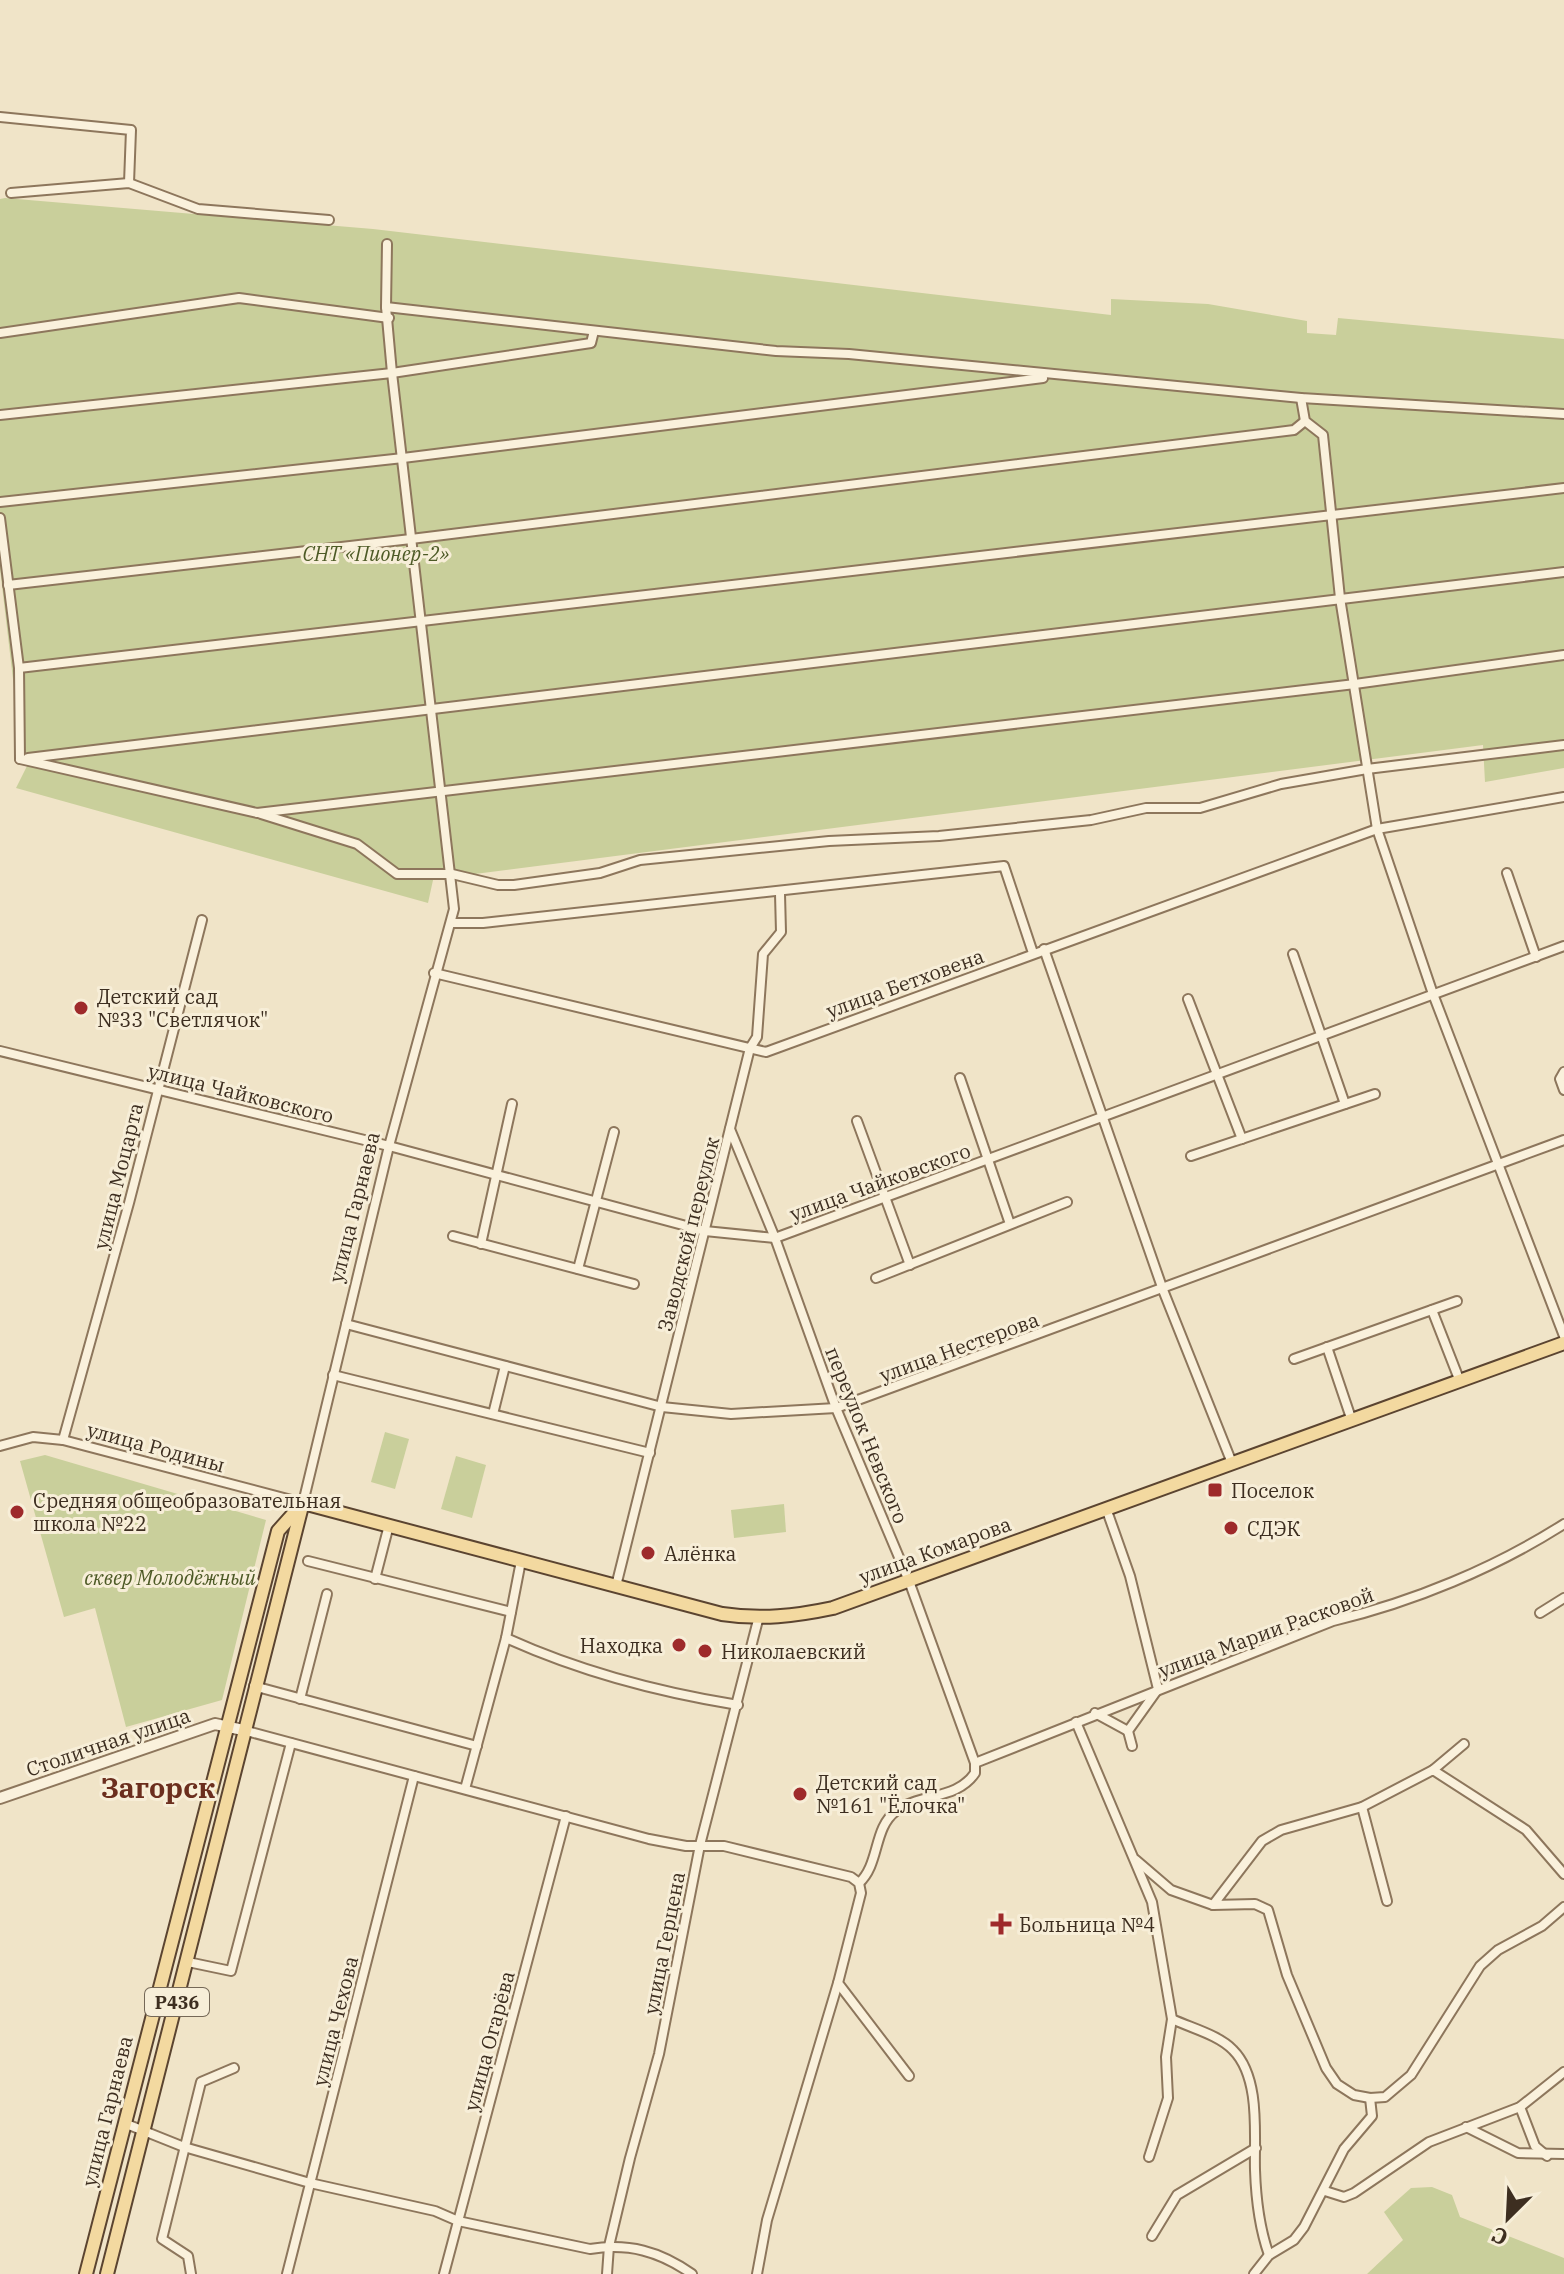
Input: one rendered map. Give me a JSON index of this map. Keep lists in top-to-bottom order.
{
  "streets": {
    "main road": ["улица Гарнаева", "улица Комарова", "P436"],
    "street": [
      "улица Бетховена",
      "улица Чайковского",
      "улица Моцарта",
      "Заводской переулок",
      "улица Нестерова",
      "переулок Невского",
      "улица Родины",
      "улица Марии Расковой",
      "Столичная улица",
      "улица Герцена",
      "улица Чехова",
      "улица Огарёва"
    ]
  },
  "crossings": [
    ["улица Бетховена", "улица Гарнаева"],
    ["улица Бетховена", "Заводской переулок"],
    ["улица Чайковского", "улица Моцарта"],
    ["улица Чайковского", "улица Гарнаева"],
    ["улица Чайковского", "Заводской переулок"],
    ["улица Чайковского", "переулок Невского"],
    ["улица Моцарта", "улица Родины"],
    ["улица Гарнаева", "улица Нестерова"],
    ["улица Гарнаева", "улица Родины"],
    ["улица Гарнаева", "улица Комарова"],
    ["улица Гарнаева", "Столичная улица"],
    ["Заводской переулок", "улица Нестерова"],
    ["Заводской переулок", "переулок Невского"],
    ["Заводской переулок", "улица Комарова"],
    ["улица Нестерова", "переулок Невского"],
    ["переулок Невского", "улица Комарова"],
    ["переулок Невского", "улица Марии Расковой"],
    ["улица Родины", "улица Комарова"],
    ["улица Комарова", "улица Герцена"]
  ],
  "districts": ["Загорск"],
  "parks": ["СНТ «Пионер-2»", "сквер Молодёжный"],
  "places": {
    "other": [
      "Детский сад №33 \"Светлячок\"",
      "Средняя общеобразовательная школа №22",
      "СДЭК",
      "Алёнка",
      "Находка",
      "Николаевский",
      "Детский сад №161 \"Ёлочка\""
    ],
    "transit": ["Поселок"],
    "health": ["Больница №4"]
  },
  "north": "bottom left"
}
